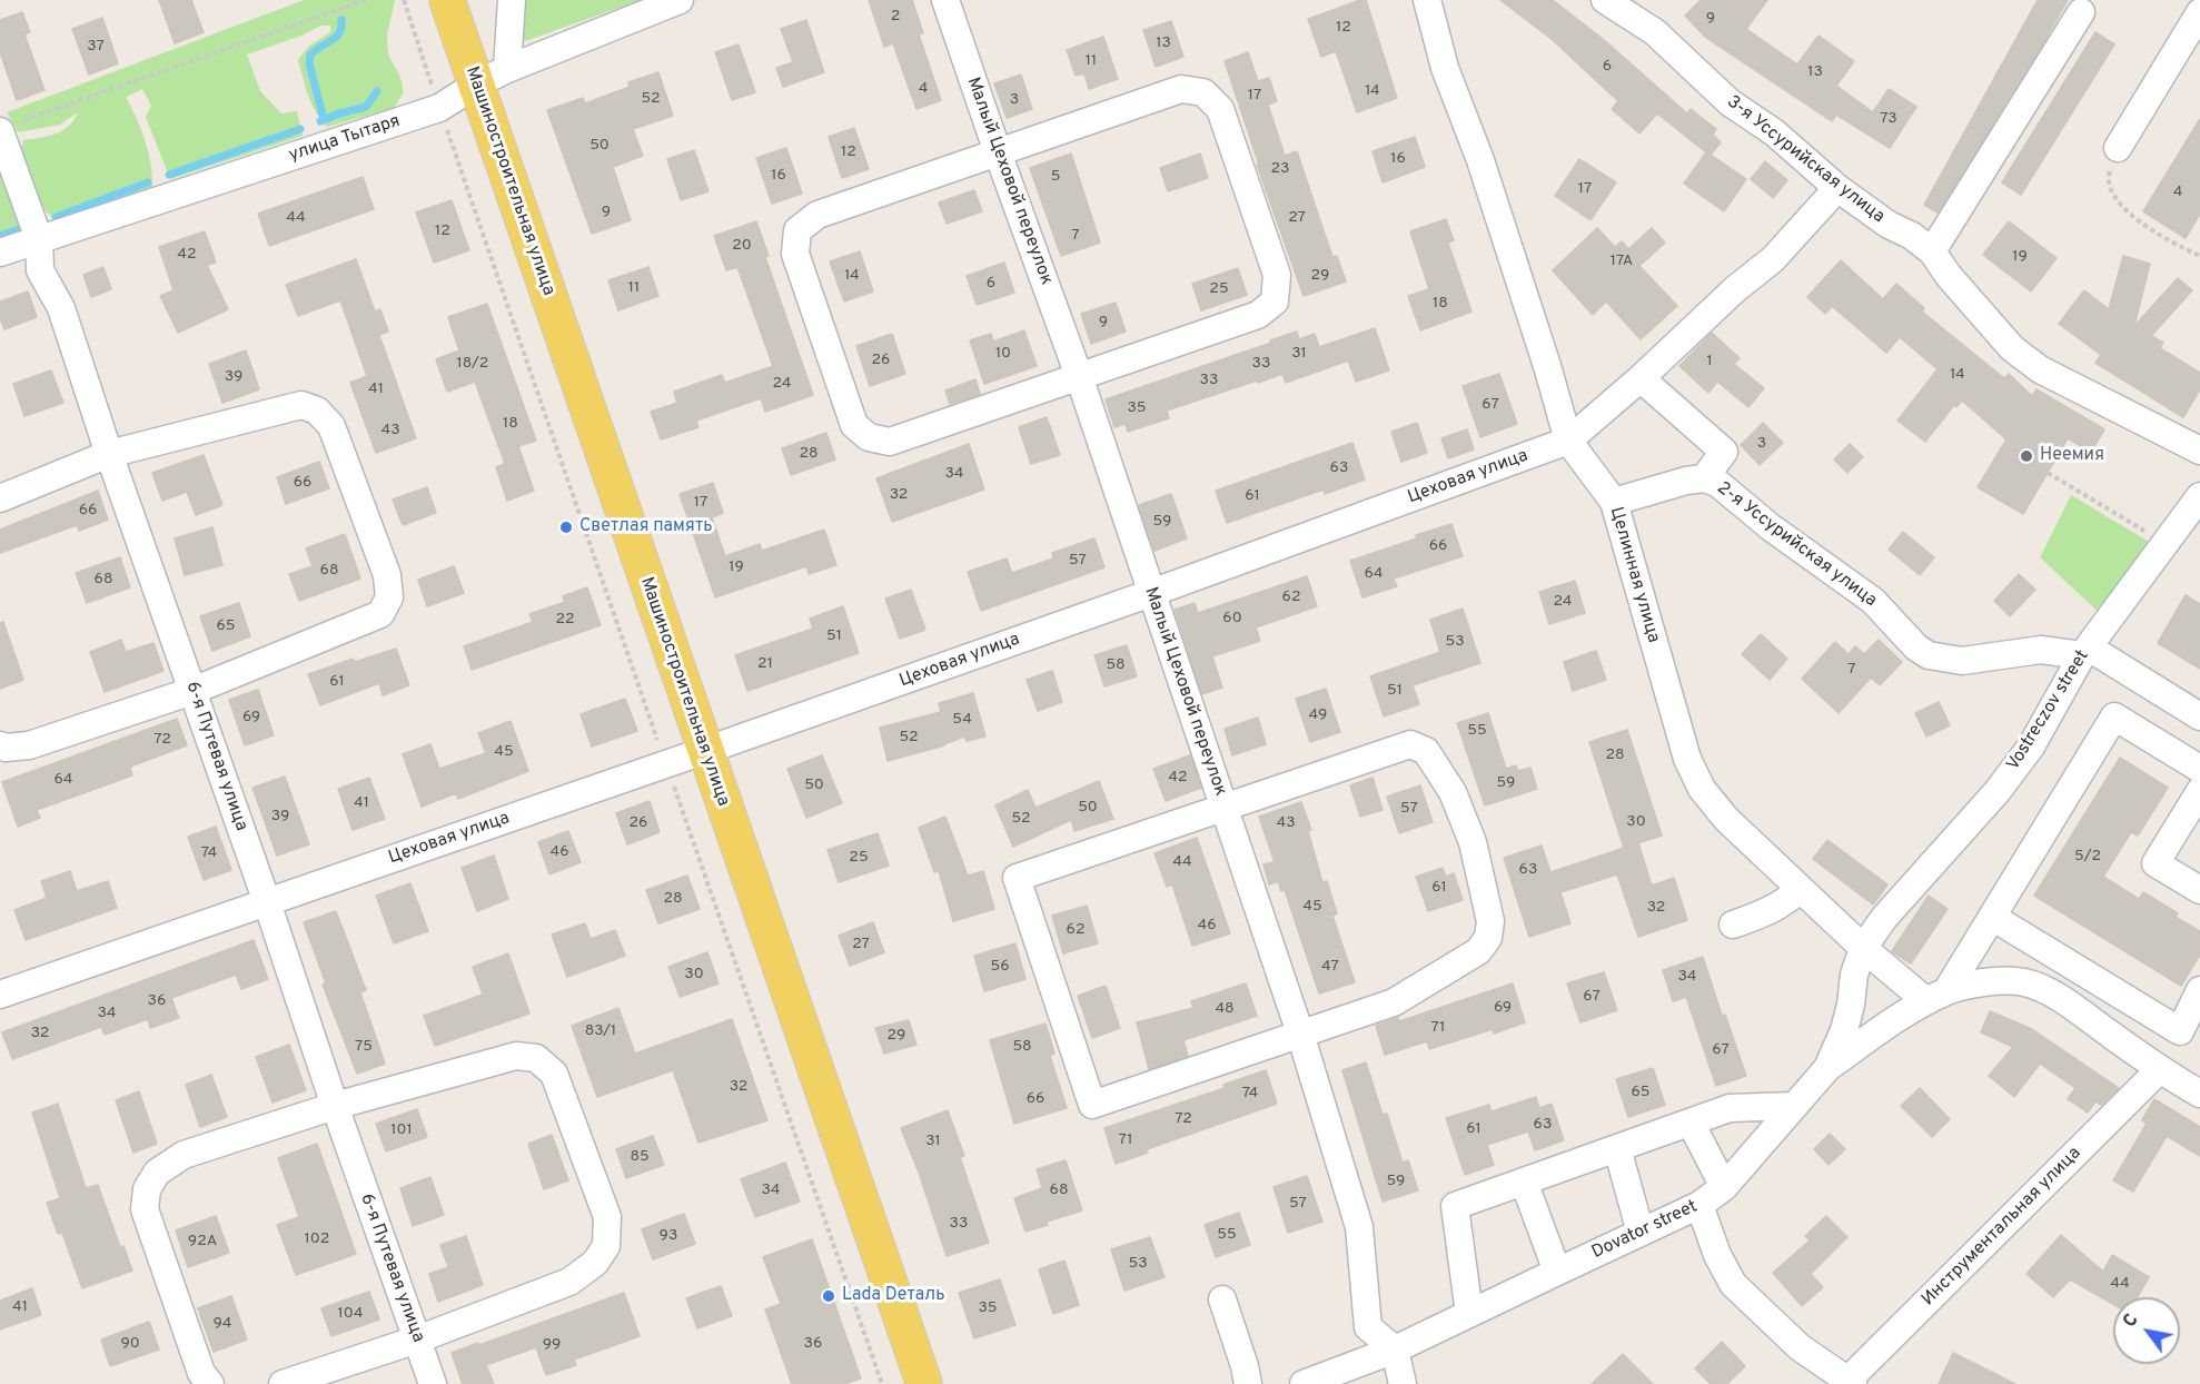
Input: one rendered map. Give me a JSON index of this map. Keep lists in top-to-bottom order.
{
  "streets": {
    "main road": ["Машиностроительная улица"],
    "street": [
      "улица Тытаря",
      "3-я Уссурийская улица",
      "Малый Цеховой переулок",
      "Цеховая улица",
      "2-я Уссурийская улица",
      "Целинная улица",
      "Vostreczov street",
      "6-я Путевая улица",
      "Инструментальная улица",
      "Dovator street"
    ]
  },
  "crossings": [
    ["улица Тытаря", "Машиностроительная улица"],
    ["улица Тытаря", "6-я Путевая улица"],
    ["3-я Уссурийская улица", "Цеховая улица"],
    ["Машиностроительная улица", "Цеховая улица"],
    ["Малый Цеховой переулок", "Цеховая улица"],
    ["Малый Цеховой переулок", "Dovator street"],
    ["Цеховая улица", "Целинная улица"],
    ["Цеховая улица", "6-я Путевая улица"],
    ["2-я Уссурийская улица", "Целинная улица"],
    ["2-я Уссурийская улица", "Vostreczov street"],
    ["Целинная улица", "Vostreczov street"],
    ["Целинная улица", "Dovator street"],
    ["Vostreczov street", "Dovator street"]
  ],
  "places": ["Неемия", "Светлая память", "Lada Dеталь"],
  "house_numbers": [
    "2",
    "9",
    "12",
    "13",
    "37",
    "11",
    "6",
    "13",
    "4",
    "14",
    "17",
    "52",
    "3",
    "73",
    "50",
    "12",
    "16",
    "23",
    "16",
    "5",
    "17",
    "4",
    "9",
    "44",
    "27",
    "12",
    "7",
    "20",
    "42",
    "19",
    "17А",
    "14",
    "29",
    "6",
    "11",
    "25",
    "18",
    "9",
    "10",
    "31",
    "26",
    "1",
    "18/2",
    "33",
    "14",
    "39",
    "33",
    "24",
    "41",
    "67",
    "35",
    "18",
    "43",
    "3",
    "28",
    "63",
    "34",
    "66",
    "32",
    "61",
    "17",
    "66",
    "59",
    "66",
    "57",
    "19",
    "68",
    "64",
    "68",
    "62",
    "24",
    "60",
    "22",
    "65",
    "51",
    "53",
    "21",
    "58",
    "7",
    "61",
    "51",
    "49",
    "69",
    "54",
    "55",
    "52",
    "72",
    "45",
    "28",
    "42",
    "64",
    "59",
    "50",
    "41",
    "50",
    "57",
    "39",
    "52",
    "30",
    "26",
    "43",
    "46",
    "74",
    "5/2",
    "25",
    "44",
    "63",
    "61",
    "28",
    "45",
    "32",
    "46",
    "62",
    "27",
    "56",
    "47",
    "30",
    "34",
    "67",
    "36",
    "69",
    "48",
    "34",
    "71",
    "83/1",
    "32",
    "29",
    "75",
    "58",
    "67",
    "32",
    "65",
    "74",
    "66",
    "72",
    "63",
    "61",
    "101",
    "71",
    "31",
    "85",
    "59",
    "34",
    "68",
    "57",
    "33",
    "55",
    "93",
    "102",
    "92А",
    "53",
    "44",
    "41",
    "35",
    "104",
    "94",
    "90",
    "36",
    "99"
  ],
  "north": "top left"
}
